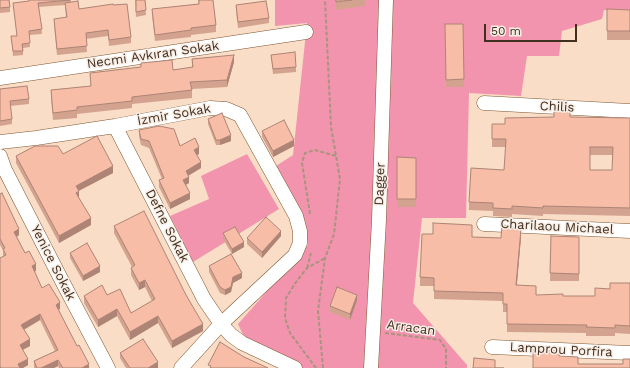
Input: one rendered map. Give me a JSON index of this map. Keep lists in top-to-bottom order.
{
  "streets": {
    "street": [
      "Necmi Avkıran Sokak",
      "Chilis",
      "İzmir Sokak",
      "Dagger",
      "Defne Sokak",
      "Charilaou Michael",
      "Yenice Sokak",
      "Lamprou Porfira"
    ],
    "path": ["Arracan"]
  },
  "crossings": [
    ["İzmir Sokak", "Defne Sokak"],
    ["Dagger", "Arracan"]
  ],
  "scale_bar": "50 m"
}
